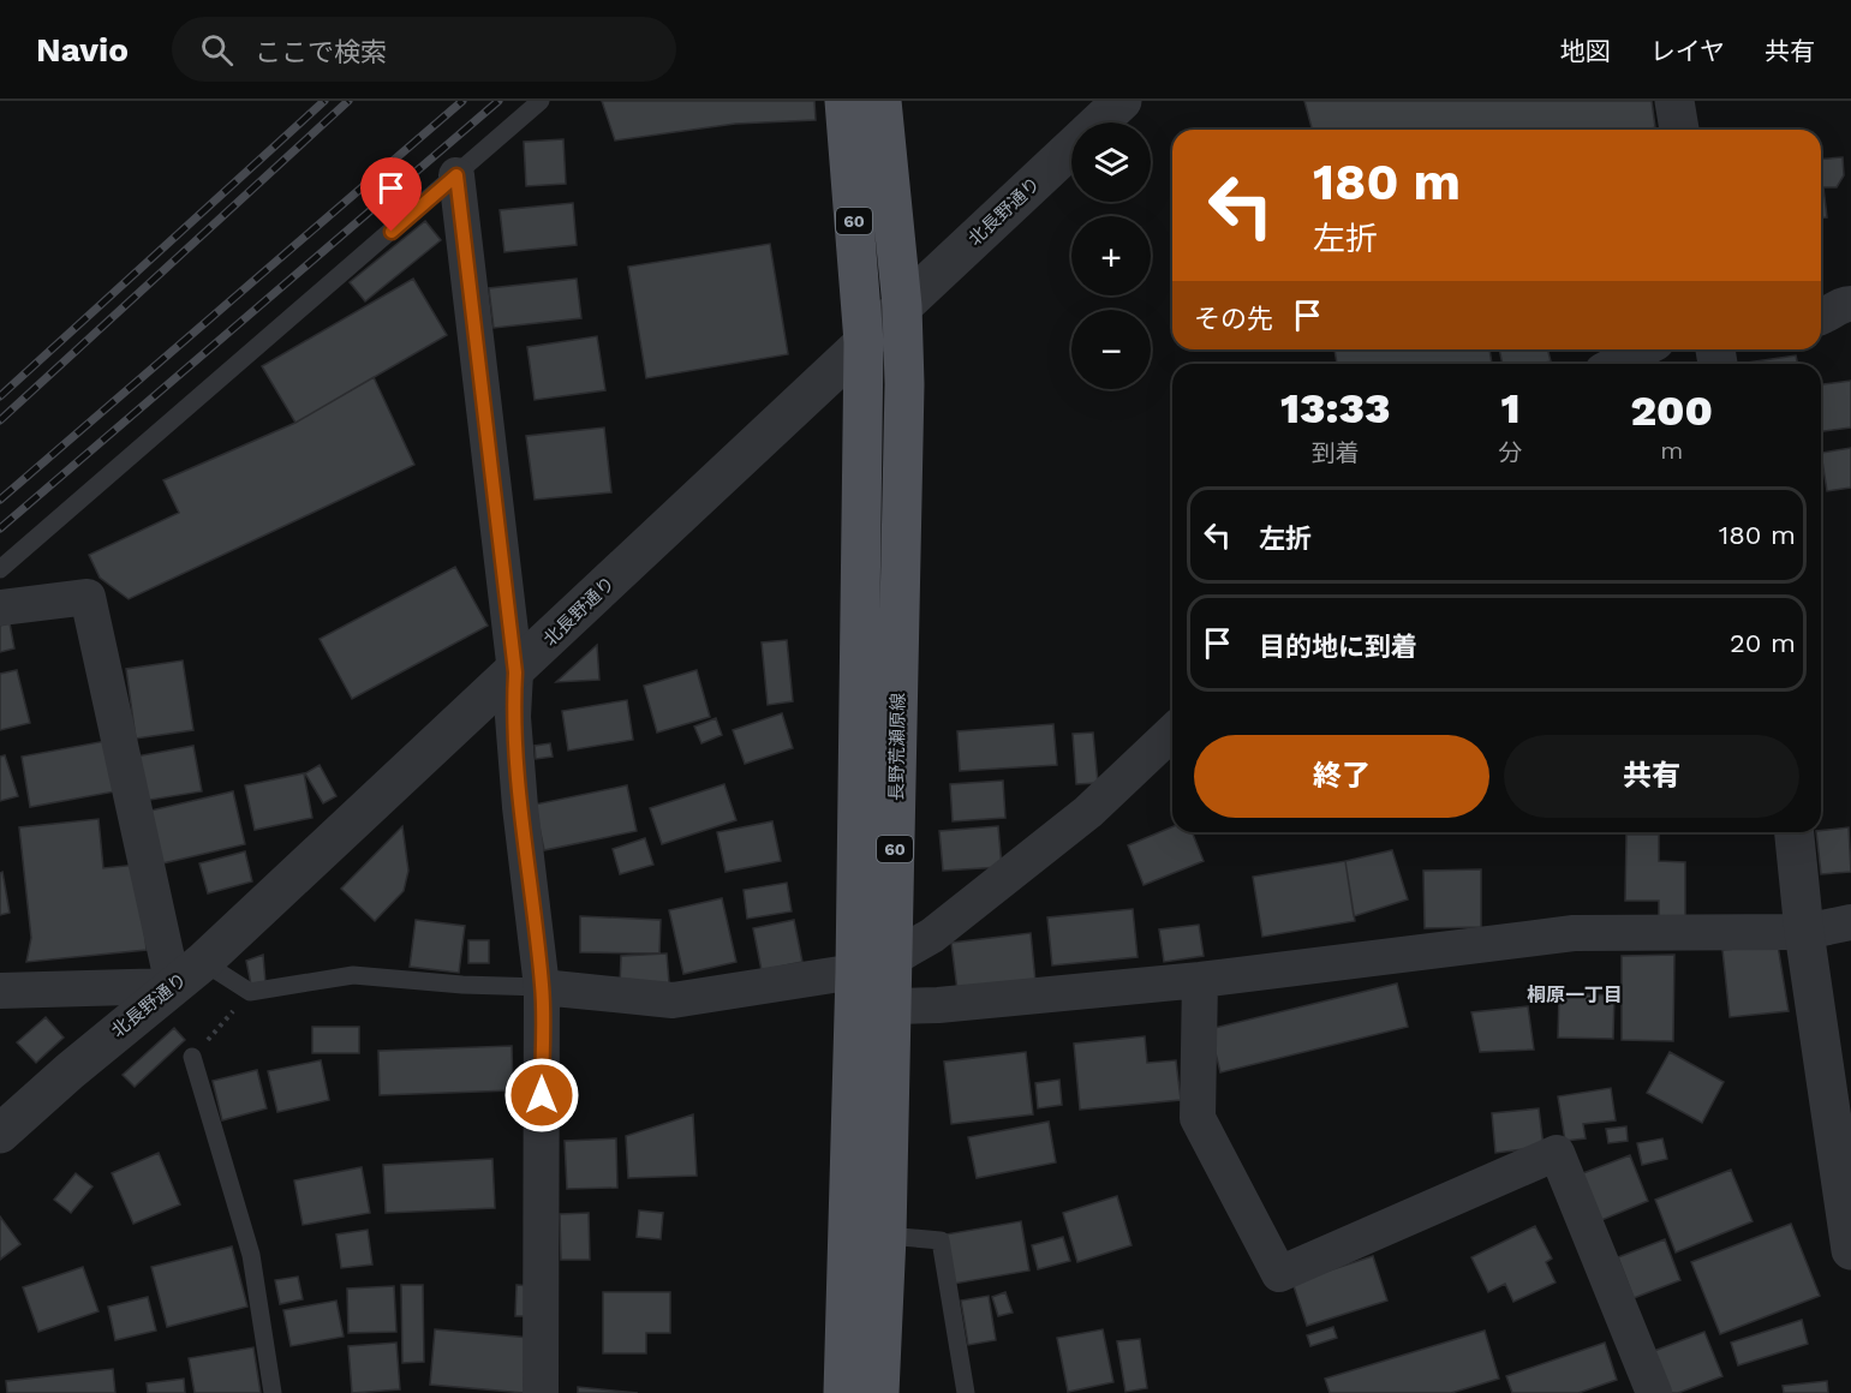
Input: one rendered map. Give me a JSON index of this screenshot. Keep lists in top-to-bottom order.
{
  "streets": {
    "main road": ["60", "長野荒瀬原線"],
    "street": ["北長野通り"]
  },
  "crossings": [
    ["北長野通り", "60"],
    ["北長野通り", "長野荒瀬原線"]
  ],
  "districts": ["桐原一丁目"],
  "page": {
    "header": "Navio",
    "search": "ここで検索",
    "nav": ["地図", "レイヤ", "共有"],
    "map_buttons": ["+", "−"],
    "turn": ["180 m", "左折"],
    "then": "その先",
    "eta": [
      "13:33",
      "到着",
      "1",
      "分",
      "200",
      "m"
    ],
    "list": [
      {
        "name": "左折",
        "value": "180 m"
      },
      {
        "name": "目的地に到着",
        "value": "20 m"
      }
    ],
    "buttons": ["終了", "共有"]
  }
}
